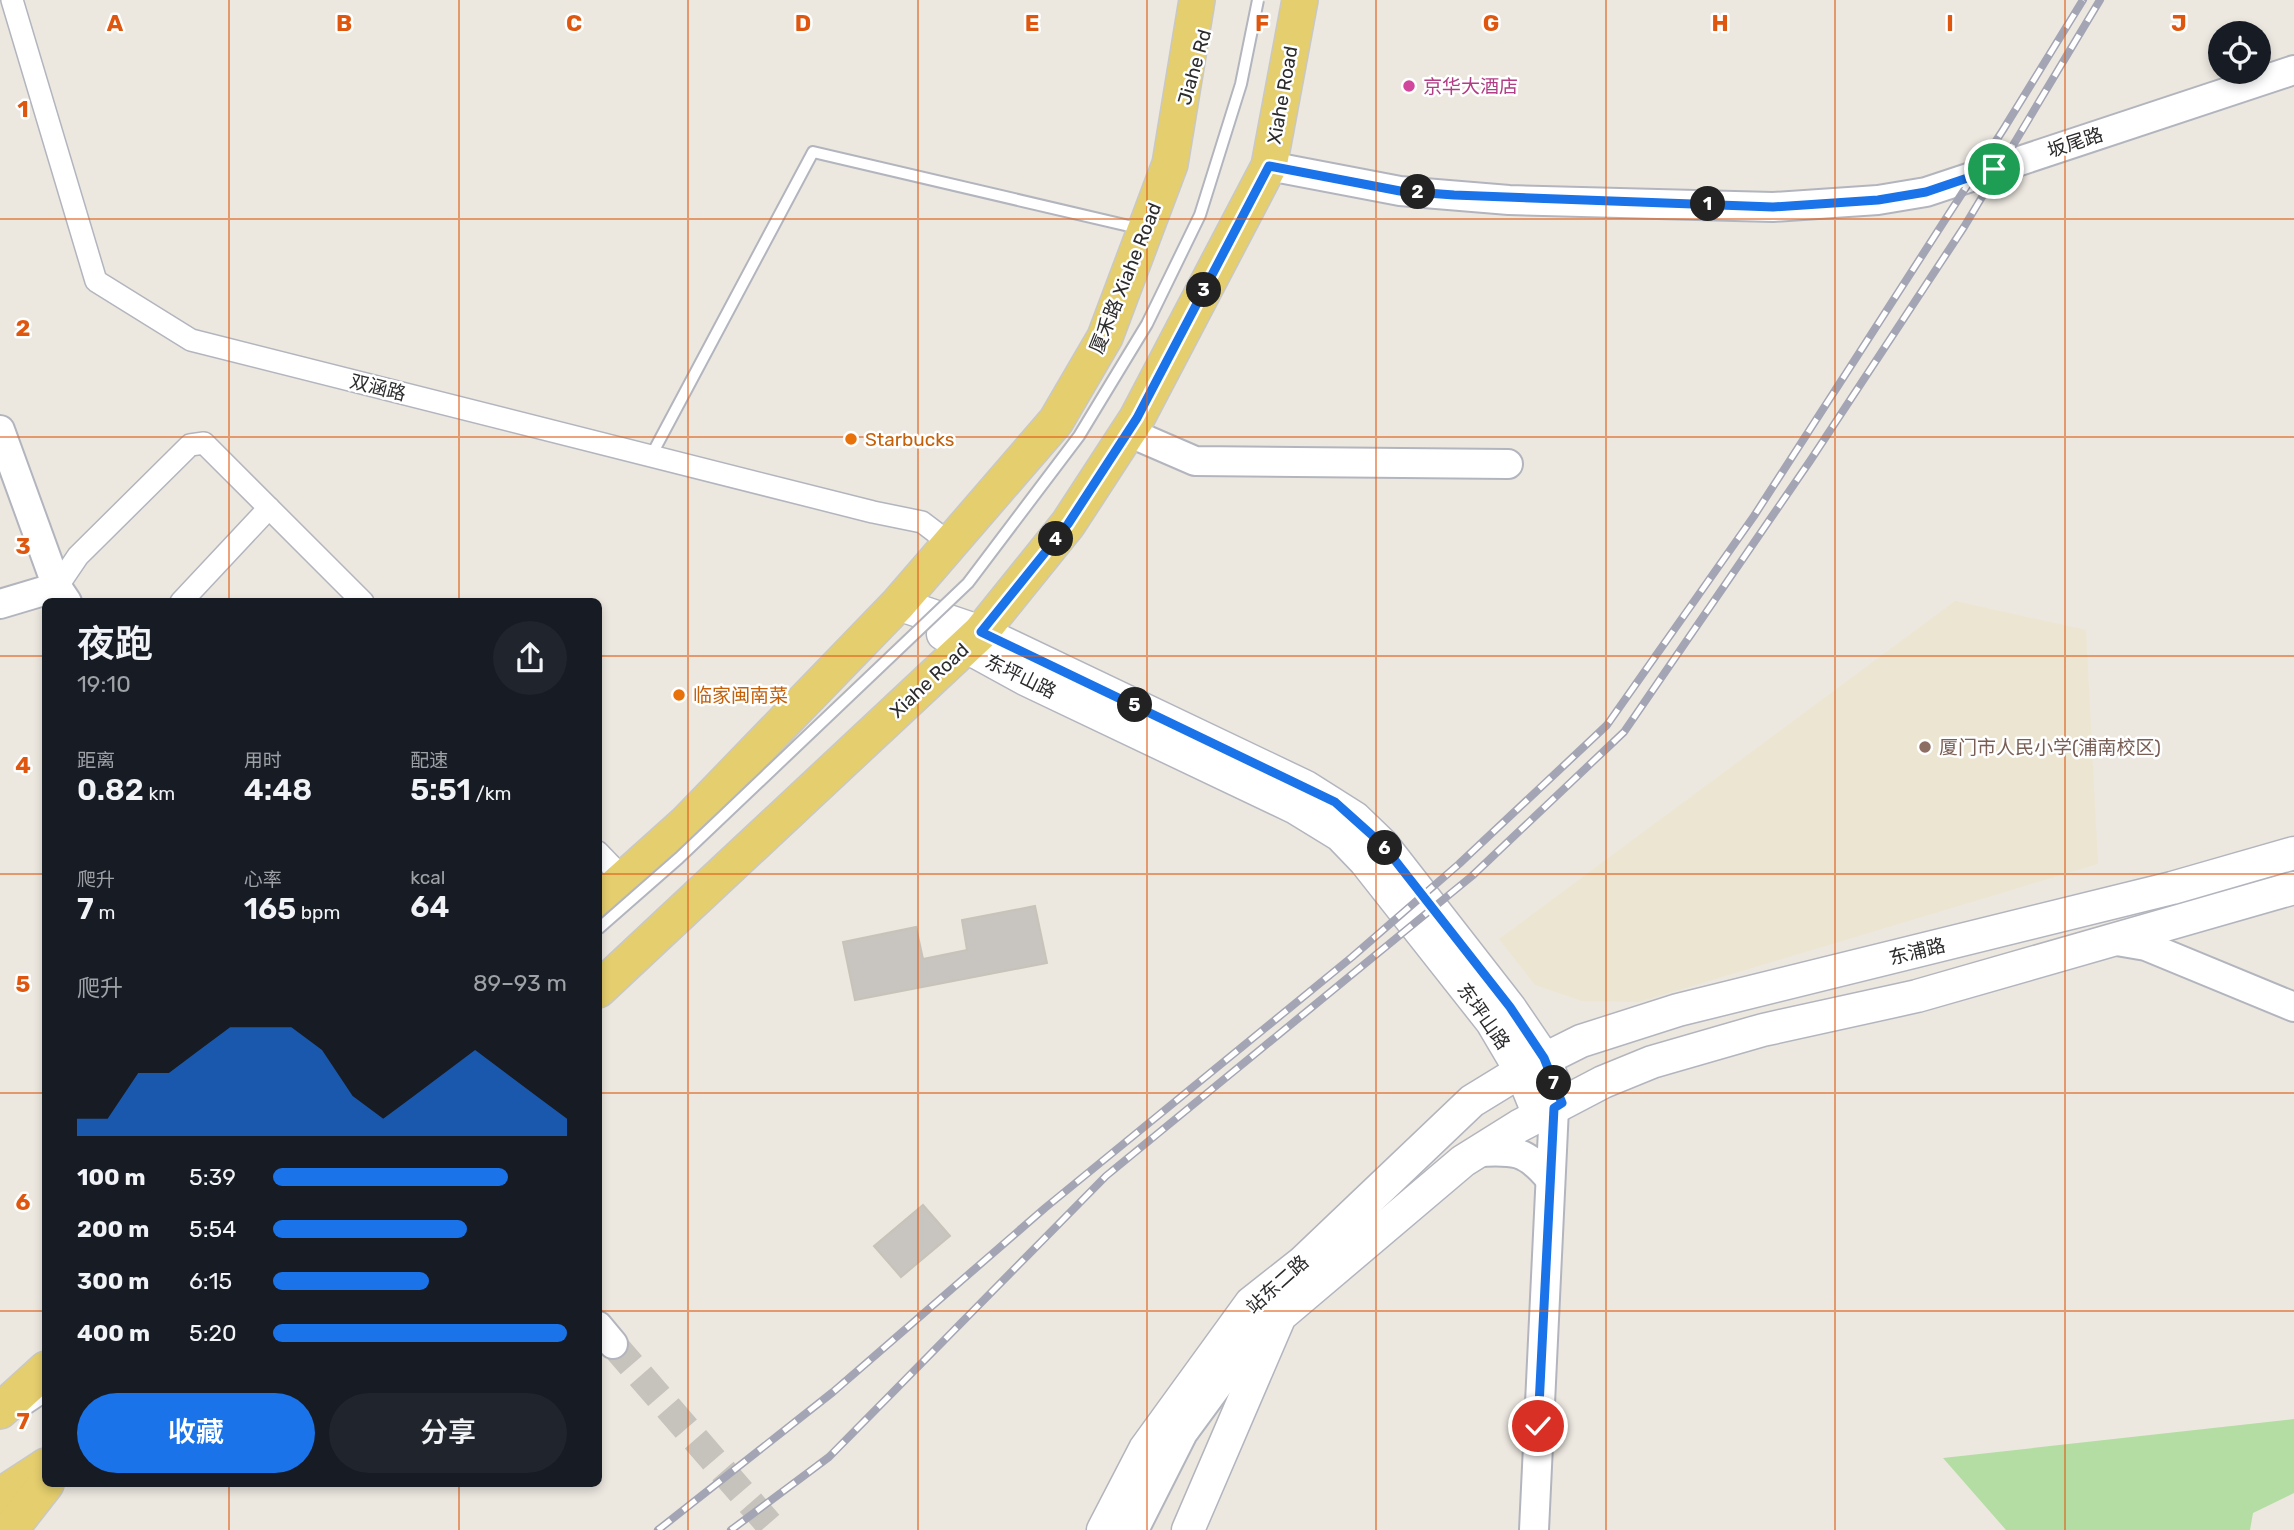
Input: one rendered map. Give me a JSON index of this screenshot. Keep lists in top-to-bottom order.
{
  "streets": {
    "main road": [
      "Jiahe Rd",
      "Xiahe Road",
      "厦禾路 Xiahe Road",
      "东坪山路",
      "东浦路",
      "站东二路"
    ],
    "street": ["坂尾路", "双涵路"]
  },
  "crossings": [
    ["Jiahe Rd", "厦禾路 Xiahe Road"],
    ["Xiahe Road", "坂尾路"],
    ["Xiahe Road", "东坪山路"],
    ["厦禾路 Xiahe Road", "双涵路"],
    ["东坪山路", "东浦路"],
    ["东坪山路", "站东二路"],
    ["东浦路", "站东二路"]
  ],
  "places": [
    "京华大酒店",
    "Starbucks",
    "临家闽南菜",
    "厦门市人民小学(浦南校区)"
  ],
  "page": {
    "pins": [
      "2",
      "1",
      "3",
      "4",
      "5",
      "6",
      "7"
    ],
    "heading": ["夜跑", "19:10"],
    "stats": [
      ["距离", "0.82 km"],
      ["用时", "4:48"],
      ["配速", "5:51 /km"],
      ["爬升", "7 m"],
      ["心率", "165 bpm"],
      ["kcal", "64"]
    ],
    "chart": ["爬升", "89–93 m"],
    "list": [
      {
        "name": "100 m",
        "note": "5:39"
      },
      {
        "name": "200 m",
        "note": "5:54"
      },
      {
        "name": "300 m",
        "note": "6:15"
      },
      {
        "name": "400 m",
        "note": "5:20"
      }
    ],
    "buttons": ["收藏", "分享"]
  },
  "grid": {
    "columns": [
      "A",
      "B",
      "C",
      "D",
      "E",
      "F",
      "G",
      "H",
      "I",
      "J"
    ],
    "rows": [
      "1",
      "2",
      "3",
      "4",
      "5",
      "6",
      "7"
    ]
  }
}
